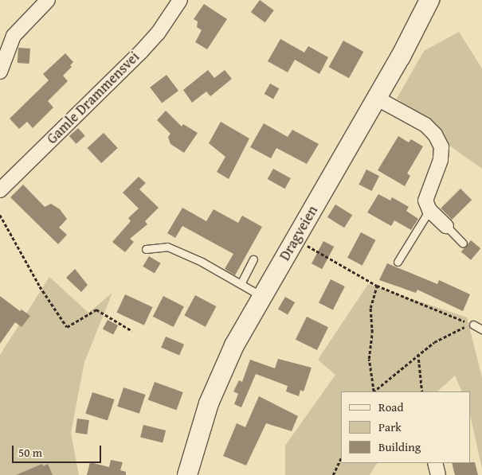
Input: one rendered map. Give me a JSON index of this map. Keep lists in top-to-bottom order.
{
  "streets": {
    "main road": ["Dragveien"],
    "street": ["Gamle Drammensvei"]
  },
  "legend": ["Road", "Park", "Building"],
  "scale_bar": "50 m"
}
